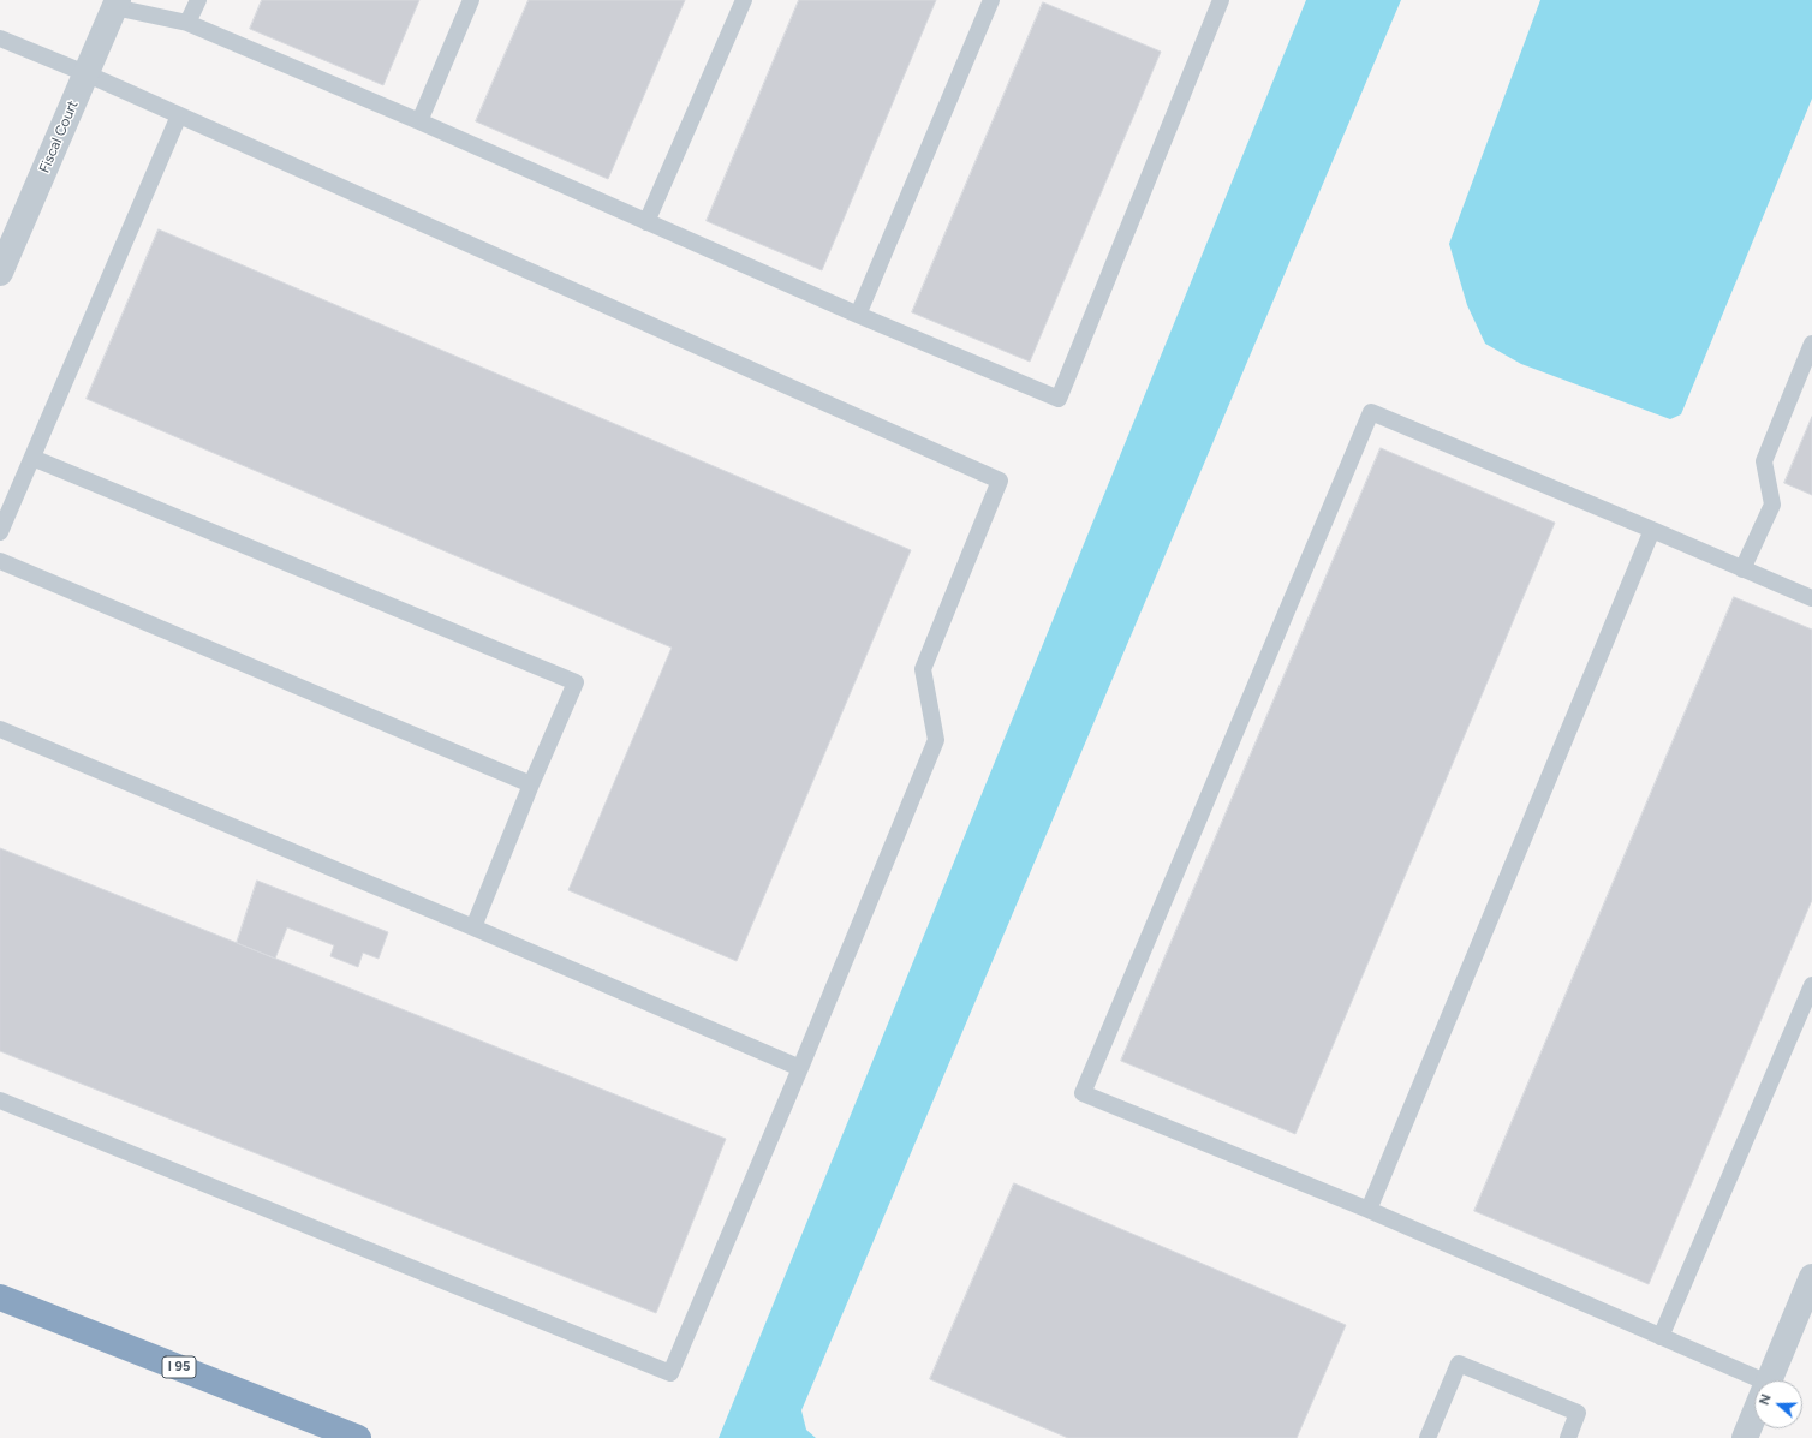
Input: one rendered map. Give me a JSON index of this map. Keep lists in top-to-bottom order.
{
  "streets": {
    "highway": ["I 95"],
    "street": ["Fiscal Court"]
  },
  "north": "left"
}
